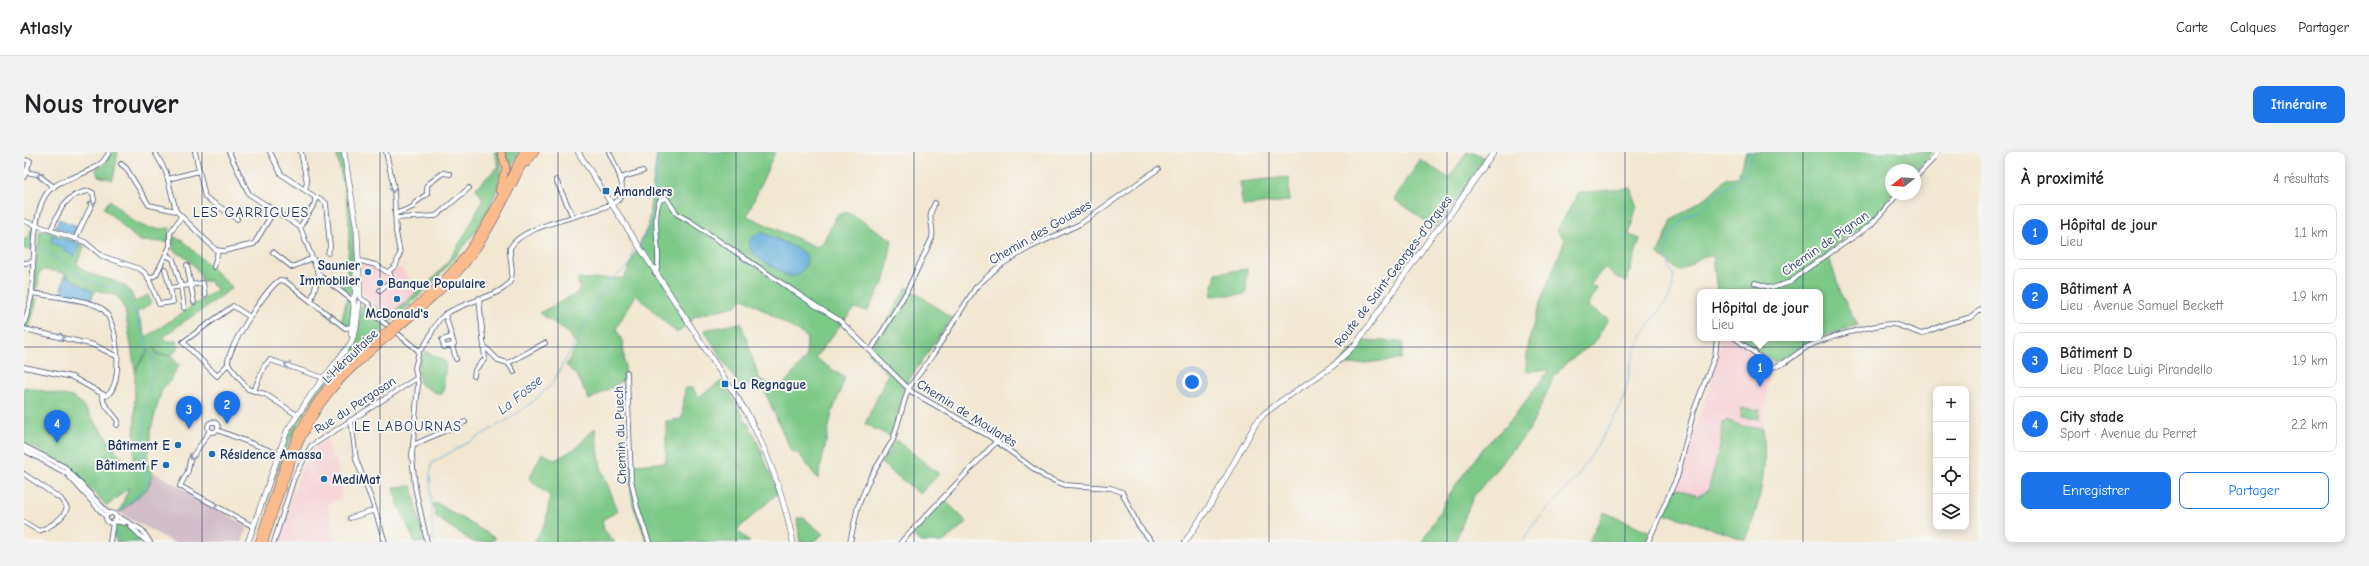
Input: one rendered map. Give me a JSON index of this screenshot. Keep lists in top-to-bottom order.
{
  "streets": {
    "highway": ["L'Héraultaise"],
    "street": [
      "Chemin des Gousses",
      "Chemin de Pignan",
      "Route de Saint-Georges-d'Orques",
      "Rue du Pergasan",
      "Chemin de Moularès",
      "Chemin du Puech"
    ]
  },
  "crossings": [
    ["Chemin des Gousses", "Chemin de Moularès"]
  ],
  "districts": ["LES GARRIGUES", "LE LABOURNAS"],
  "water": ["La Fosse"],
  "places": {
    "transit": ["Amandiers", "La Regnague"],
    "other": [
      "Saunier Immobilier",
      "Banque Populaire",
      "McDonald's",
      "Bâtiment E",
      "Résidence Amassa",
      "Bâtiment F",
      "MediMat"
    ]
  },
  "north": "left",
  "page": {
    "header": "Atlasly",
    "nav": ["Carte", "Calques", "Partager"],
    "buttons": [
      "Itinéraire",
      ["Enregistrer", "Partager"]
    ],
    "title": "Nous trouver",
    "heading": ["À proximité", "4 résultats"],
    "list": [
      {
        "mark": "1",
        "name": "Hôpital de jour",
        "note": "Lieu",
        "value": "1.1 km"
      },
      {
        "mark": "2",
        "name": "Bâtiment A",
        "note": "Lieu · Avenue Samuel Beckett",
        "value": "1.9 km"
      },
      {
        "mark": "3",
        "name": "Bâtiment D",
        "note": "Lieu · Place Luigi Pirandello",
        "value": "1.9 km"
      },
      {
        "mark": "4",
        "name": "City stade",
        "note": "Sport · Avenue du Perret",
        "value": "2.2 km"
      }
    ],
    "popup": ["Hôpital de jour", "Lieu"],
    "pins": [
      "1",
      "2",
      "3",
      "4"
    ],
    "map_buttons": ["+", "−"]
  }
}
